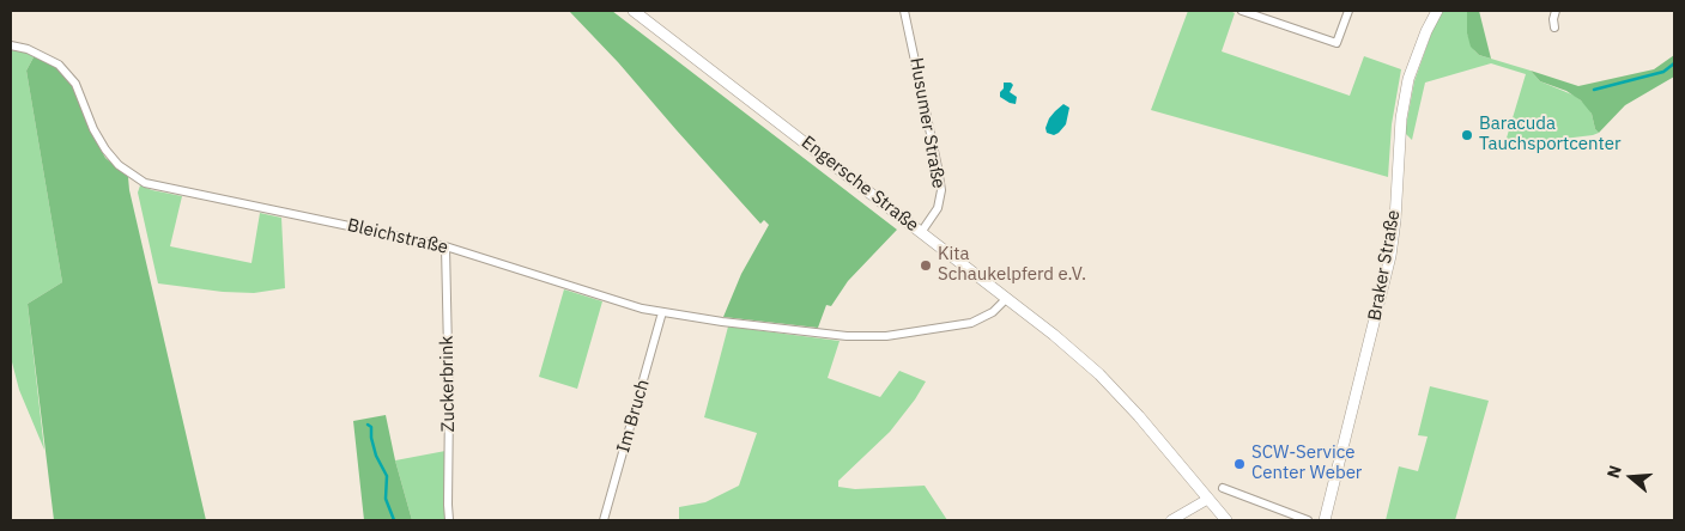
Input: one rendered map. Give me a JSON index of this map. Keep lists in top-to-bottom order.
{
  "streets": {
    "main road": ["Engersche Straße", "Braker Straße"],
    "street": [
      "Husumer Straße",
      "Bleichstraße",
      "Zuckerbrink",
      "Im Bruch"
    ]
  },
  "crossings": [
    ["Husumer Straße", "Engersche Straße"],
    ["Engersche Straße", "Bleichstraße"],
    ["Bleichstraße", "Zuckerbrink"],
    ["Bleichstraße", "Im Bruch"]
  ],
  "places": ["Baracuda Tauchsportcenter", "Kita Schaukelpferd e.V.", "SCW-Service Center Weber"],
  "north": "left"
}
